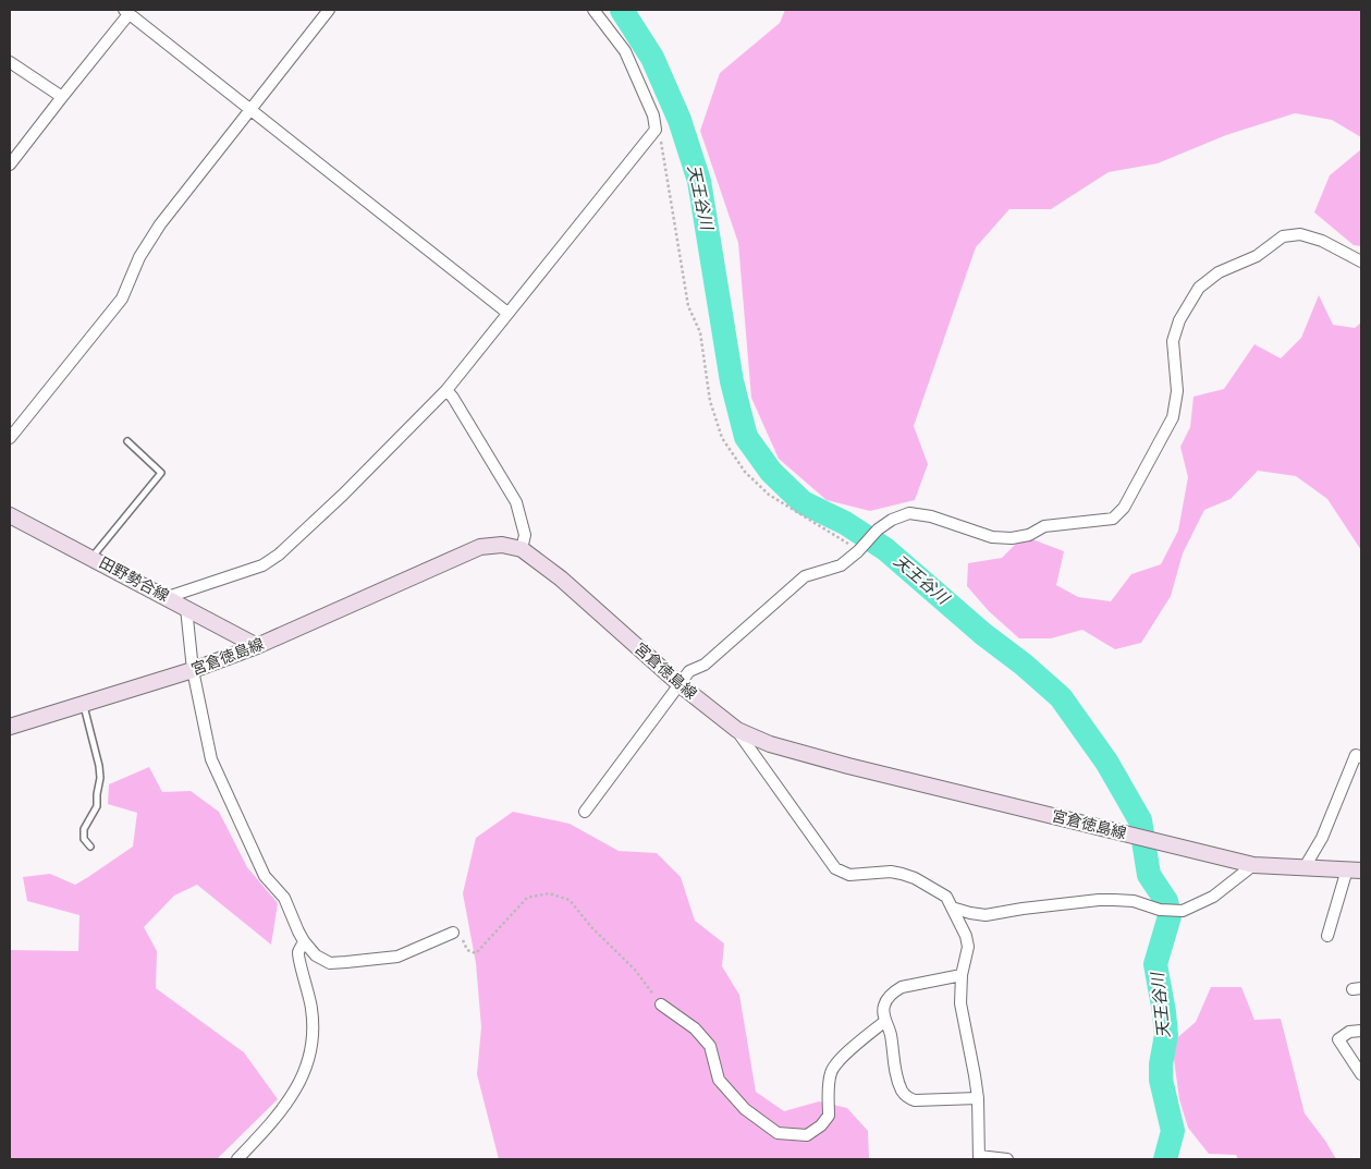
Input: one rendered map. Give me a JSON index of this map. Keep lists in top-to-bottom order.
{
  "streets": {
    "main road": ["田野勢合線", "宮倉徳島線"]
  },
  "crossings": [
    ["田野勢合線", "宮倉徳島線"]
  ],
  "water": ["天王谷川"]
}
